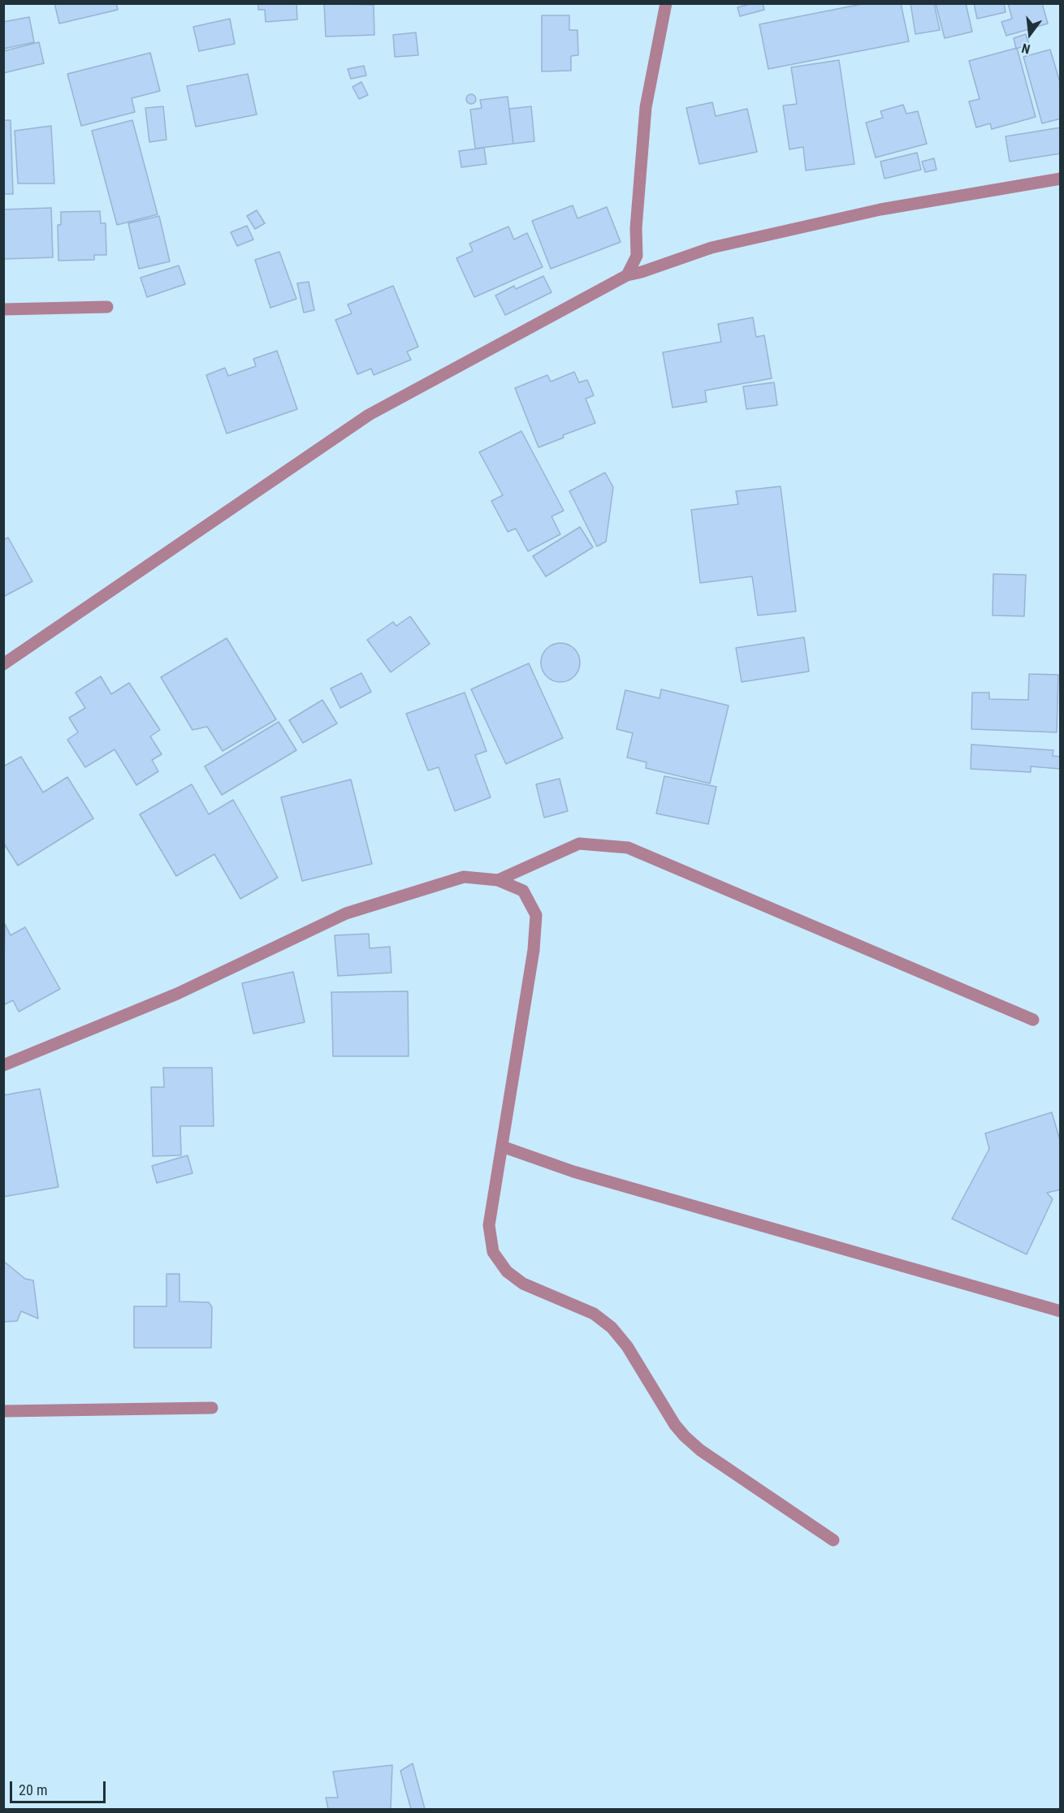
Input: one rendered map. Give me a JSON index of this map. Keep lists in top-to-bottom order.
{
  "scale_bar": "20 m",
  "north": "bottom"
}
